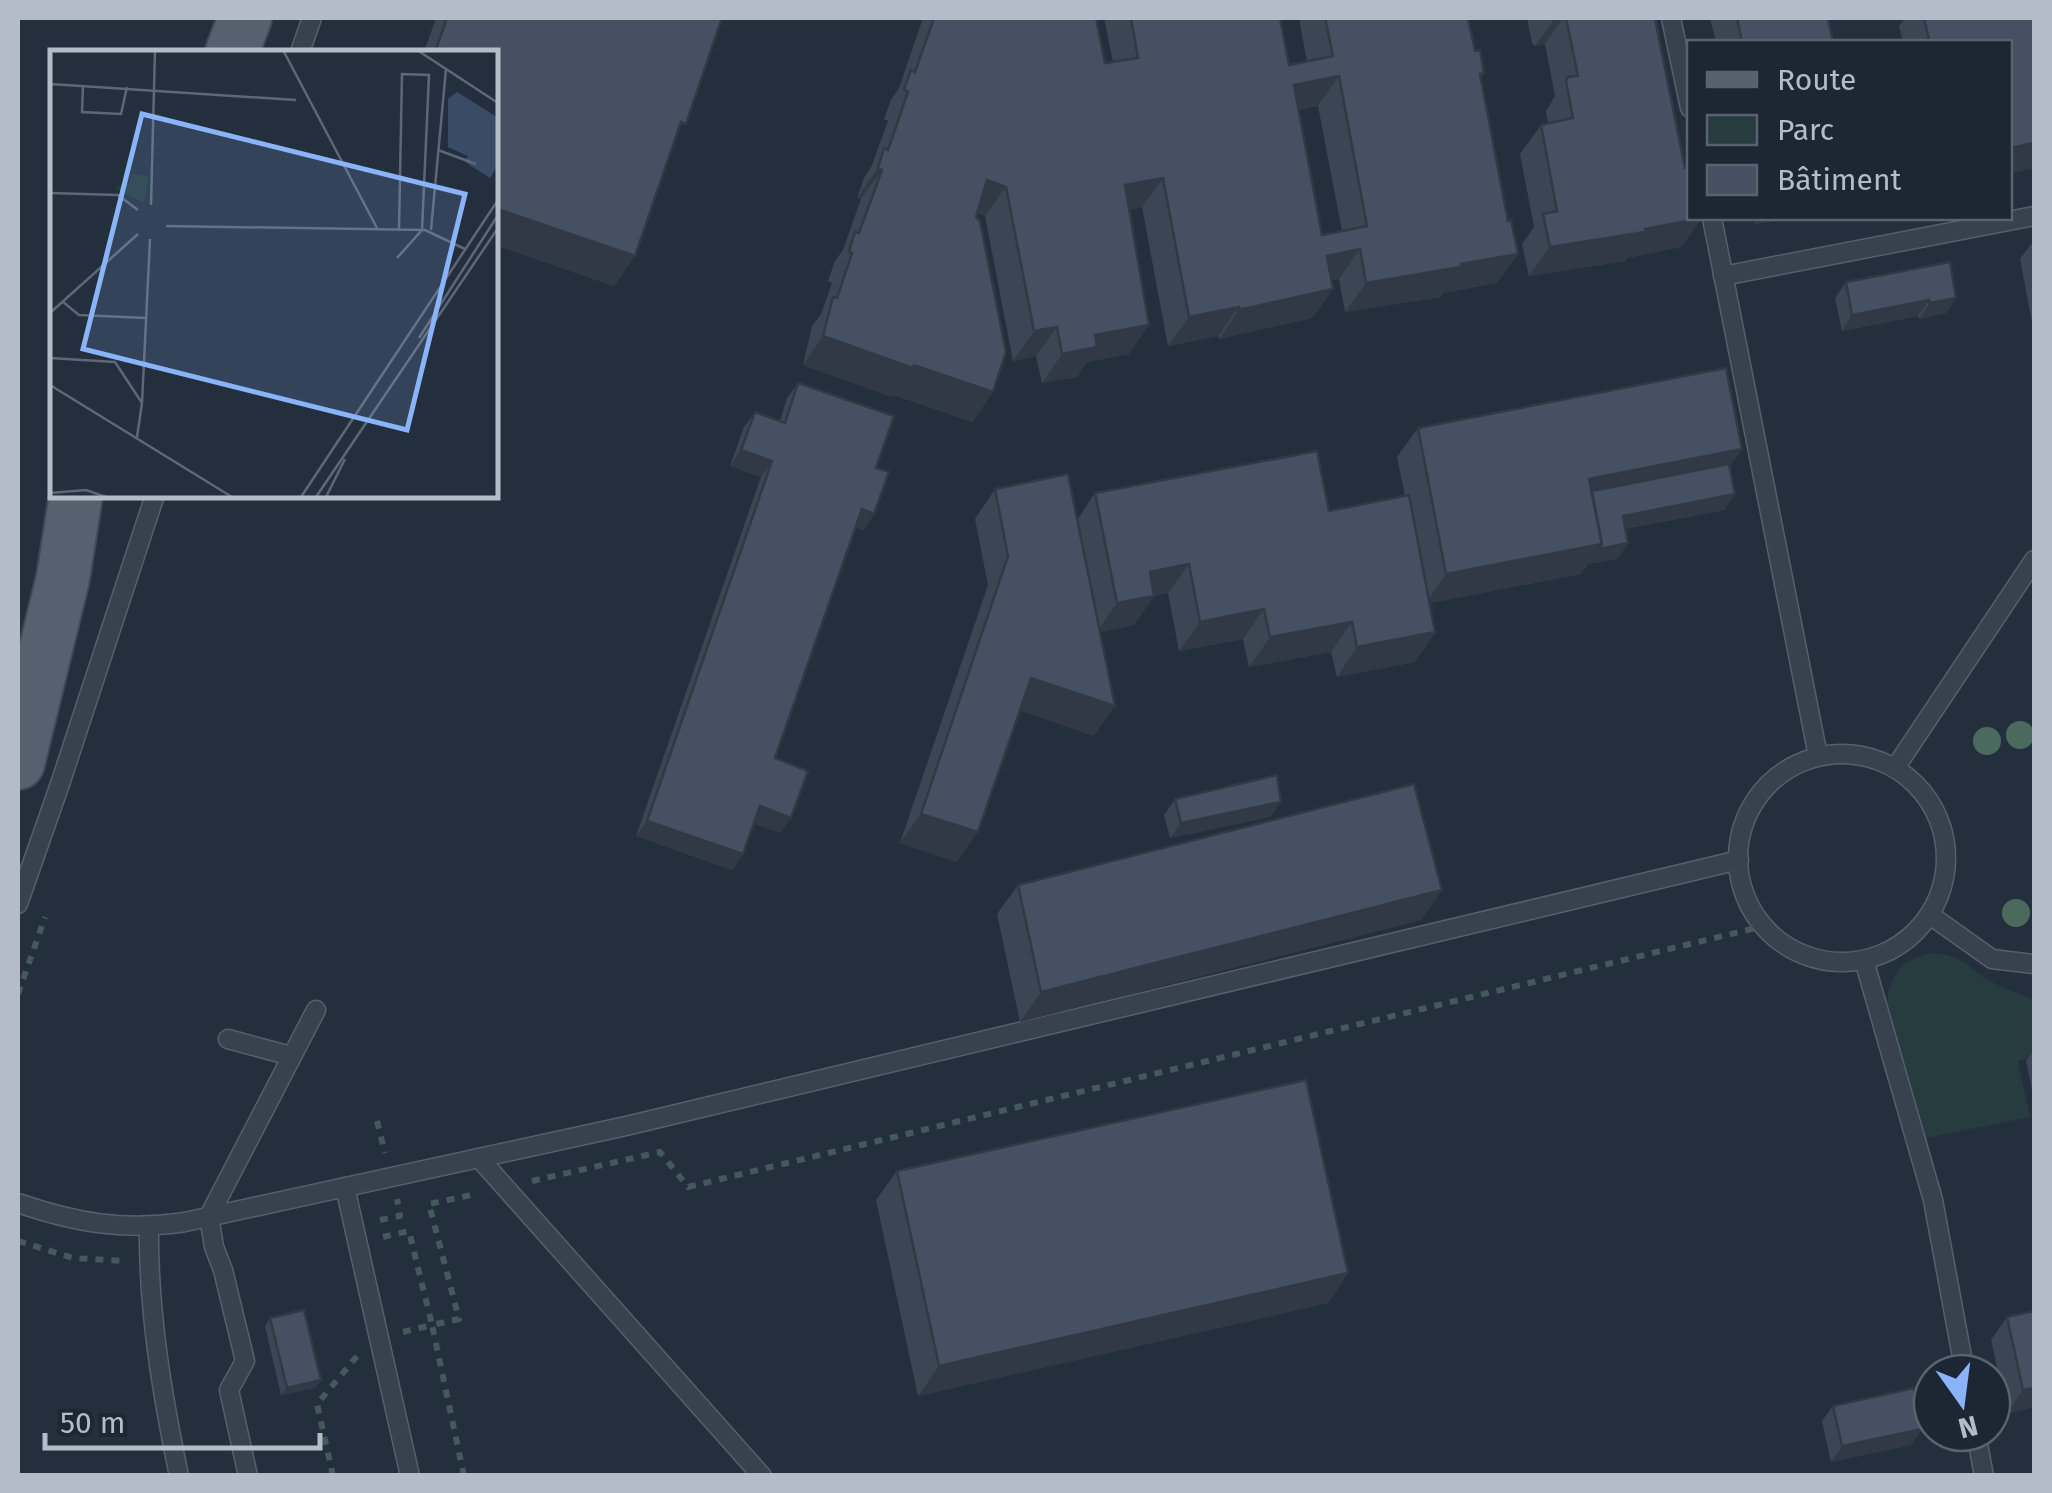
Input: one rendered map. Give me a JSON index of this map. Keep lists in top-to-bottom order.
{
  "legend": ["Route", "Parc", "Bâtiment"],
  "scale_bar": "50 m",
  "north": "bottom"
}
